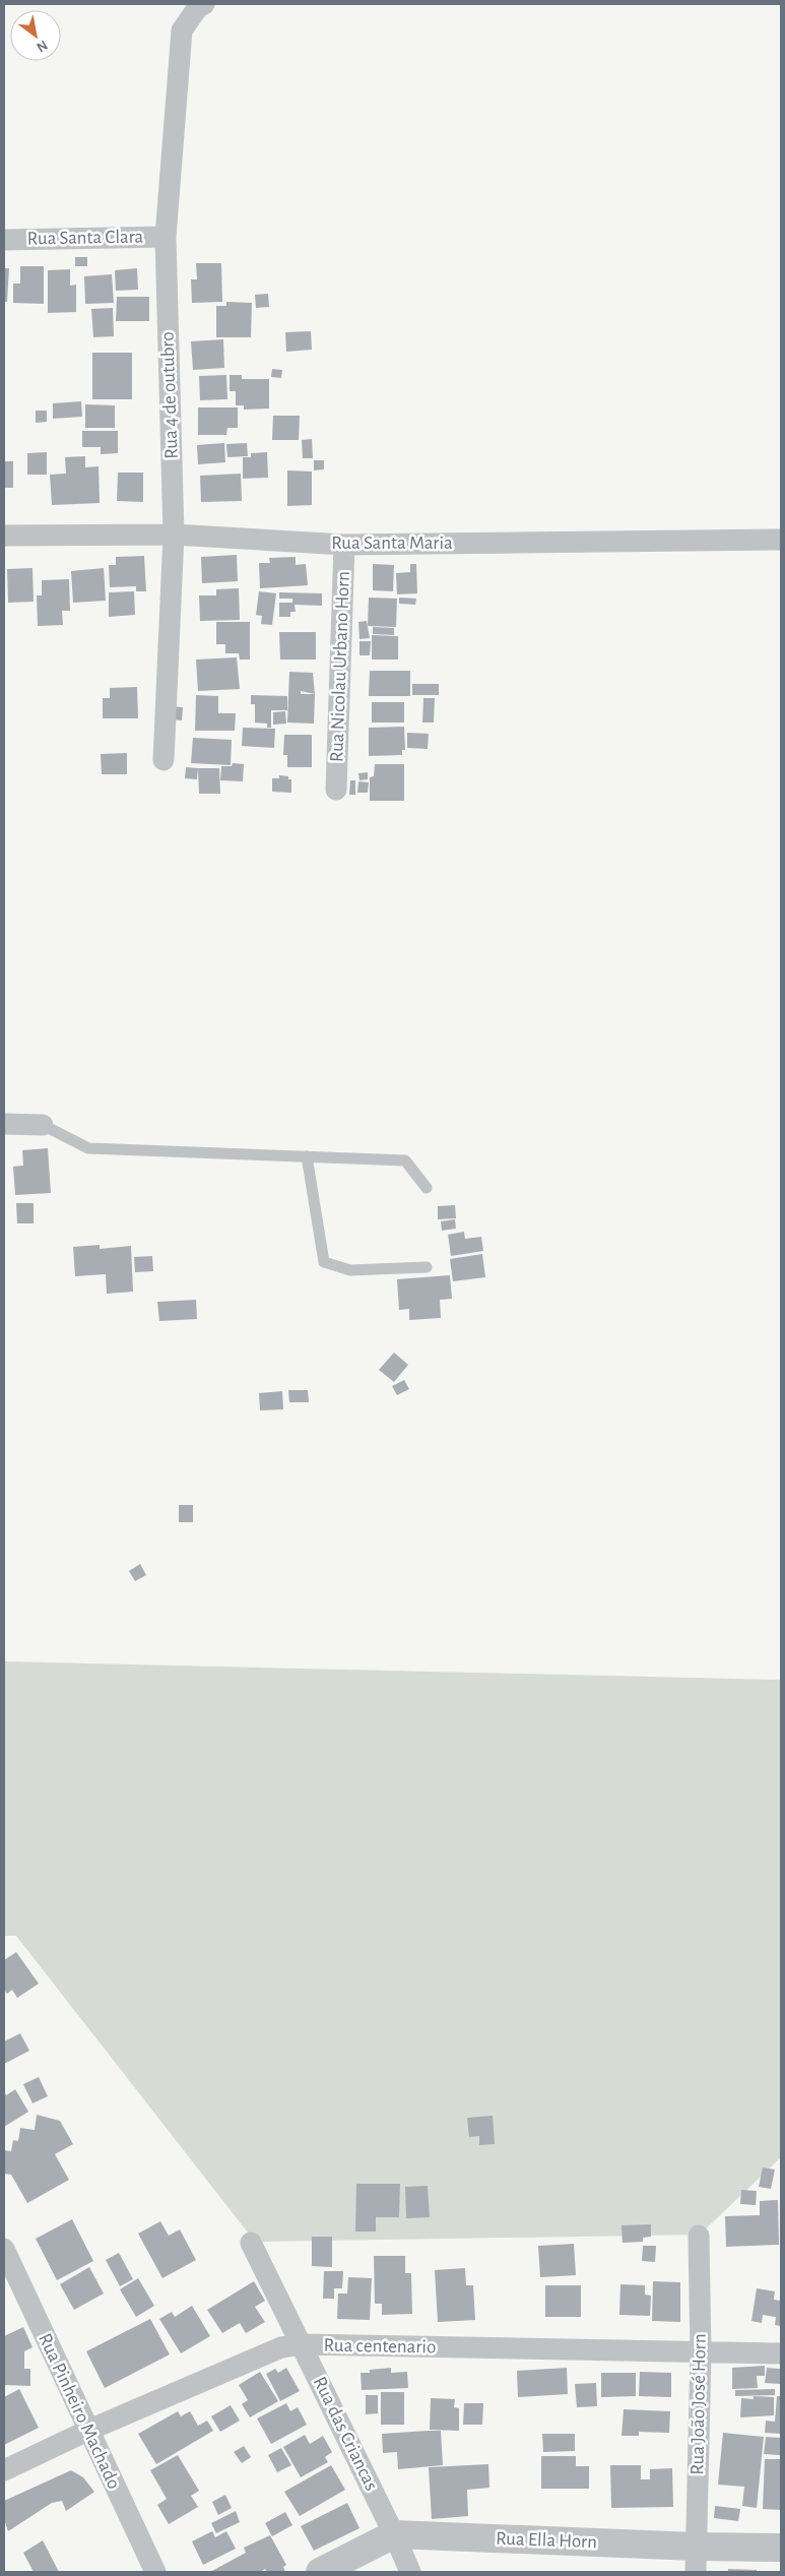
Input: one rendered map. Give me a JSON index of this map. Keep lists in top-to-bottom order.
{
  "streets": {
    "street": [
      "Rua Santa Clara",
      "Rua 4 de outubro",
      "Rua Santa Maria",
      "Rua Nicolau Urbano Horn",
      "Rua centenario",
      "Rua João José Horn",
      "Rua Pinheiro Machado",
      "Rua das Criancas",
      "Rua Ella Horn"
    ]
  },
  "crossings": [
    ["Rua Santa Clara", "Rua 4 de outubro"],
    ["Rua 4 de outubro", "Rua Santa Maria"],
    ["Rua Santa Maria", "Rua Nicolau Urbano Horn"],
    ["Rua centenario", "Rua João José Horn"],
    ["Rua centenario", "Rua Pinheiro Machado"],
    ["Rua centenario", "Rua das Criancas"],
    ["Rua João José Horn", "Rua Ella Horn"],
    ["Rua das Criancas", "Rua Ella Horn"]
  ],
  "north": "bottom right"
}
